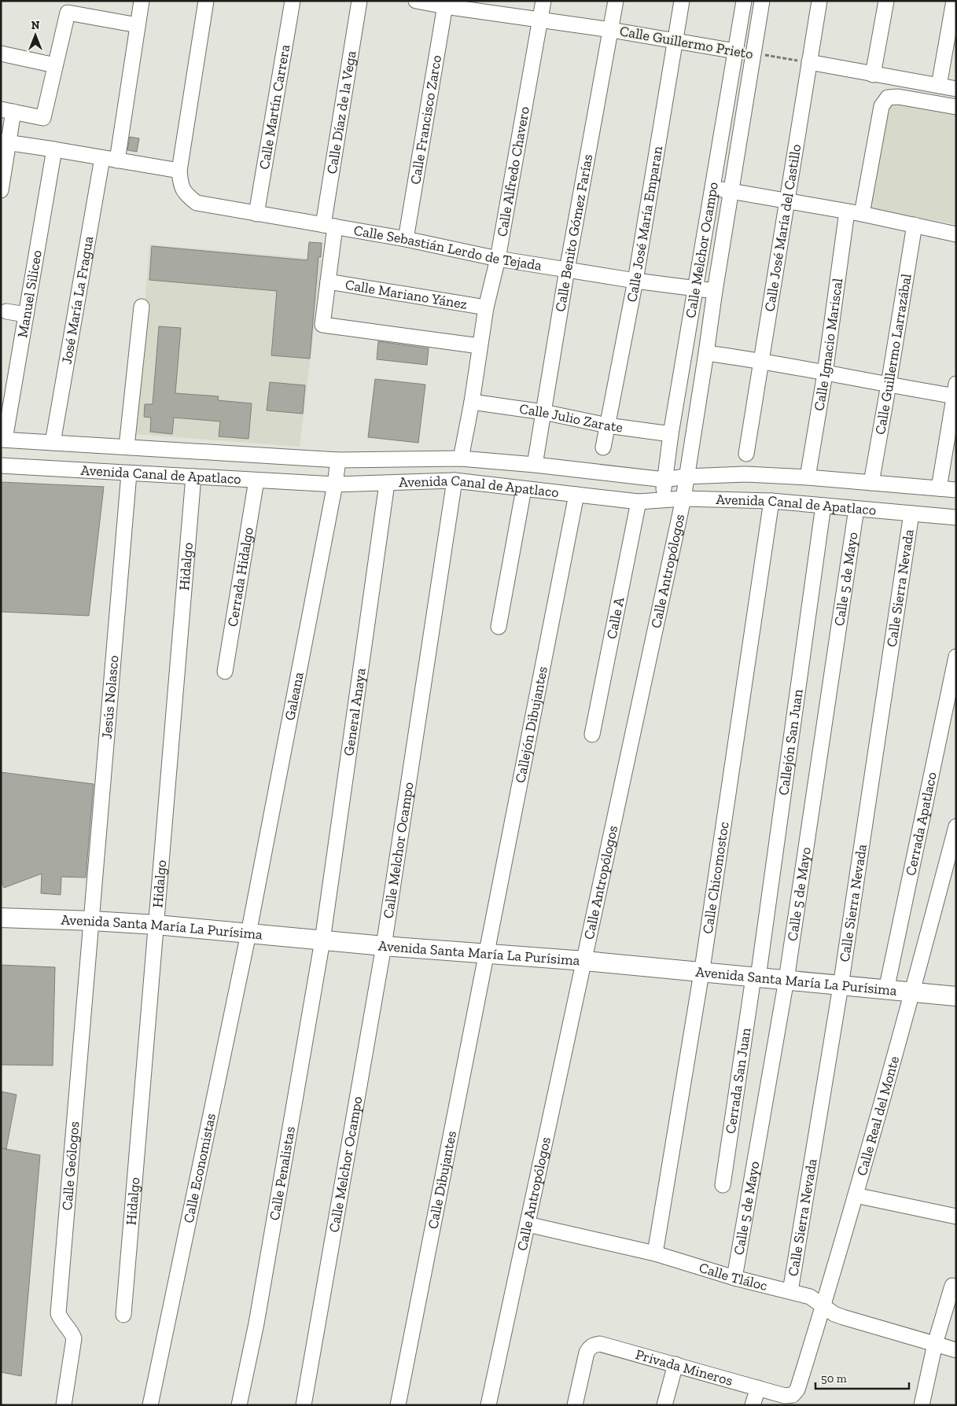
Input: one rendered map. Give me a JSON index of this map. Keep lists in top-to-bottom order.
{
  "streets": {
    "main road": ["Avenida Santa María La Purísima"],
    "street": [
      "Calle Guillermo Prieto",
      "Calle Martín Carrera",
      "Calle Díaz de la Vega",
      "Calle Francisco Zarco",
      "Calle Alfredo Chavero",
      "Calle José María Emparan",
      "Calle José María del Castillo",
      "Calle Benito Gómez Farías",
      "Calle Sebastián Lerdo de Tejada",
      "Calle Melchor Ocampo",
      "Manuel Siliceo",
      "Calle Mariano Yánez",
      "José María La Fragua",
      "Calle Ignacio Mariscal",
      "Calle Guillermo Larrazábal",
      "Calle Julio Zarate",
      "Avenida Canal de Apatlaco",
      "Hidalgo",
      "Calle Antropólogos",
      "Cerrada Hidalgo",
      "Calle 5 de Mayo",
      "Calle Sierra Nevada",
      "Calle A",
      "Galeana",
      "Jesús Nolasco",
      "General Anaya",
      "Callejón Dibujantes",
      "Callejón San Juan",
      "Cerrada Apatlaco",
      "Calle Chicomostoc",
      "Cerrada San Juan",
      "Calle Real del Monte",
      "Calle Geólogos",
      "Calle Economistas",
      "Calle Penalistas",
      "Calle Dibujantes",
      "Calle Tláloc",
      "Privada Mineros"
    ]
  },
  "crossings": [
    ["Calle Guillermo Prieto", "Calle Francisco Zarco"],
    ["Calle Guillermo Prieto", "Calle Alfredo Chavero"],
    ["Calle Guillermo Prieto", "Calle José María Emparan"],
    ["Calle Guillermo Prieto", "Calle José María del Castillo"],
    ["Calle Guillermo Prieto", "Calle Benito Gómez Farías"],
    ["Calle Guillermo Prieto", "Calle Melchor Ocampo"],
    ["Calle Martín Carrera", "Calle Sebastián Lerdo de Tejada"],
    ["Calle Díaz de la Vega", "Calle Alfredo Chavero"],
    ["Calle Díaz de la Vega", "Calle Sebastián Lerdo de Tejada"],
    ["Calle Díaz de la Vega", "Calle Mariano Yánez"],
    ["Calle Francisco Zarco", "Calle Sebastián Lerdo de Tejada"],
    ["Calle Alfredo Chavero", "Calle Sebastián Lerdo de Tejada"],
    ["Calle Alfredo Chavero", "Calle Mariano Yánez"],
    ["Calle Alfredo Chavero", "Calle Julio Zarate"],
    ["Calle Alfredo Chavero", "Avenida Canal de Apatlaco"],
    ["Calle José María Emparan", "Calle Sebastián Lerdo de Tejada"],
    ["Calle José María Emparan", "Calle Julio Zarate"],
    ["Calle Benito Gómez Farías", "Calle Sebastián Lerdo de Tejada"],
    ["Calle Benito Gómez Farías", "Calle Julio Zarate"],
    ["Calle Benito Gómez Farías", "Avenida Canal de Apatlaco"],
    ["Calle Sebastián Lerdo de Tejada", "Calle Melchor Ocampo"],
    ["Calle Melchor Ocampo", "Calle Julio Zarate"],
    ["Calle Melchor Ocampo", "Avenida Canal de Apatlaco"],
    ["Calle Melchor Ocampo", "Calle Antropólogos"],
    ["Calle Melchor Ocampo", "Avenida Santa María La Purísima"],
    ["Manuel Siliceo", "Avenida Canal de Apatlaco"],
    ["José María La Fragua", "Avenida Canal de Apatlaco"],
    ["Calle Ignacio Mariscal", "Avenida Canal de Apatlaco"],
    ["Calle Guillermo Larrazábal", "Avenida Canal de Apatlaco"],
    ["Avenida Canal de Apatlaco", "Hidalgo"],
    ["Avenida Canal de Apatlaco", "Calle Antropólogos"],
    ["Avenida Canal de Apatlaco", "Cerrada Hidalgo"],
    ["Avenida Canal de Apatlaco", "Calle 5 de Mayo"],
    ["Avenida Canal de Apatlaco", "Calle Sierra Nevada"],
    ["Avenida Canal de Apatlaco", "Calle A"],
    ["Avenida Canal de Apatlaco", "Galeana"],
    ["Avenida Canal de Apatlaco", "Jesús Nolasco"],
    ["Avenida Canal de Apatlaco", "General Anaya"],
    ["Avenida Canal de Apatlaco", "Callejón Dibujantes"],
    ["Avenida Canal de Apatlaco", "Callejón San Juan"],
    ["Avenida Canal de Apatlaco", "Calle Chicomostoc"],
    ["Hidalgo", "Avenida Santa María La Purísima"],
    ["Calle Antropólogos", "Avenida Santa María La Purísima"],
    ["Calle Antropólogos", "Calle Tláloc"],
    ["Calle 5 de Mayo", "Avenida Santa María La Purísima"],
    ["Calle 5 de Mayo", "Calle Tláloc"],
    ["Calle Sierra Nevada", "Avenida Santa María La Purísima"],
    ["Calle Sierra Nevada", "Calle Tláloc"],
    ["Galeana", "Avenida Santa María La Purísima"],
    ["Galeana", "Calle Economistas"],
    ["Jesús Nolasco", "Avenida Santa María La Purísima"],
    ["Jesús Nolasco", "Calle Geólogos"],
    ["General Anaya", "Avenida Santa María La Purísima"],
    ["General Anaya", "Calle Penalistas"],
    ["Callejón Dibujantes", "Avenida Santa María La Purísima"],
    ["Callejón Dibujantes", "Calle Dibujantes"],
    ["Callejón San Juan", "Avenida Santa María La Purísima"],
    ["Callejón San Juan", "Cerrada San Juan"],
    ["Cerrada Apatlaco", "Avenida Santa María La Purísima"],
    ["Calle Chicomostoc", "Avenida Santa María La Purísima"],
    ["Calle Chicomostoc", "Calle Tláloc"],
    ["Avenida Santa María La Purísima", "Cerrada San Juan"],
    ["Avenida Santa María La Purísima", "Calle Real del Monte"],
    ["Avenida Santa María La Purísima", "Calle Geólogos"],
    ["Avenida Santa María La Purísima", "Calle Economistas"],
    ["Avenida Santa María La Purísima", "Calle Penalistas"],
    ["Avenida Santa María La Purísima", "Calle Dibujantes"],
    ["Calle Real del Monte", "Calle Tláloc"],
    ["Calle Real del Monte", "Privada Mineros"]
  ],
  "scale_bar": "50 m",
  "north": "top"
}
